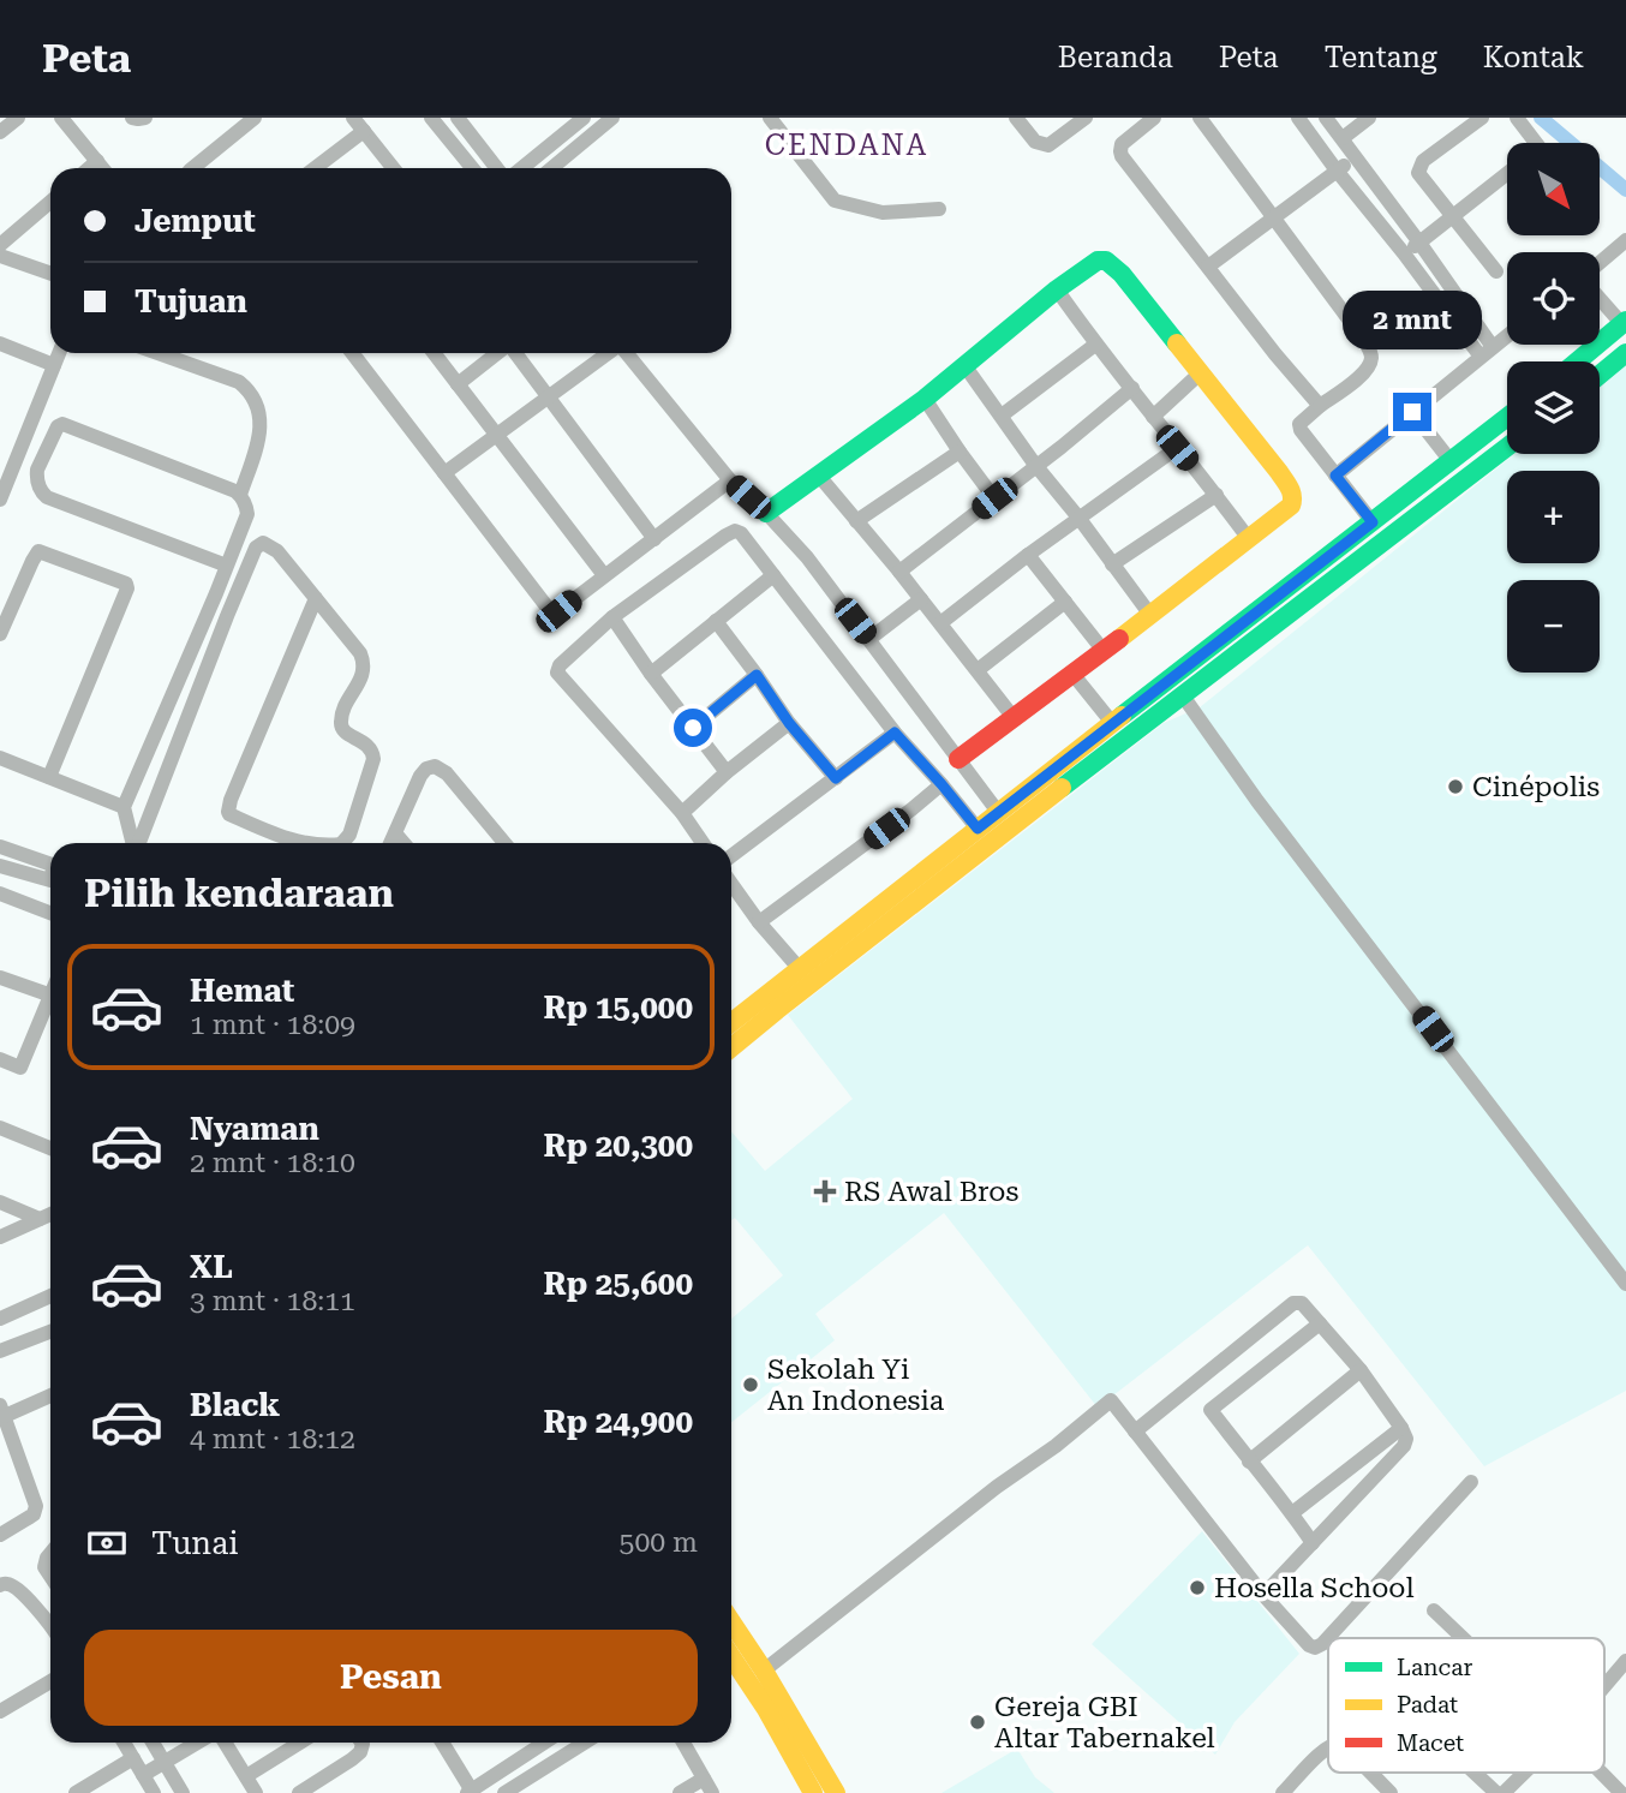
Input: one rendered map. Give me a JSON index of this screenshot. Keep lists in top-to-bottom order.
{
  "districts": ["CENDANA"],
  "places": {
    "other": [
      "Cinépolis",
      "Sekolah Yi An Indonesia",
      "Hosella School",
      "Gereja GBI Altar Tabernakel"
    ],
    "health": ["RS Awal Bros"]
  },
  "legend": ["Lancar", "Padat", "Macet"],
  "north": "bottom right",
  "page": {
    "header": "Peta",
    "nav": [
      "Beranda",
      "Peta",
      "Tentang",
      "Kontak"
    ],
    "map_buttons": ["+", "−"],
    "banner": ["Jemput", "Tujuan"],
    "bubble": "2 mnt",
    "heading": "Pilih kendaraan",
    "list": [
      {
        "name": "Hemat",
        "note": "1 mnt · 18:09",
        "value": "Rp 15,000"
      },
      {
        "name": "Nyaman",
        "note": "2 mnt · 18:10",
        "value": "Rp 20,300"
      },
      {
        "name": "XL",
        "note": "3 mnt · 18:11",
        "value": "Rp 25,600"
      },
      {
        "name": "Black",
        "note": "4 mnt · 18:12",
        "value": "Rp 24,900"
      }
    ],
    "pay": ["Tunai", "500 m"],
    "buttons": "Pesan"
  }
}
